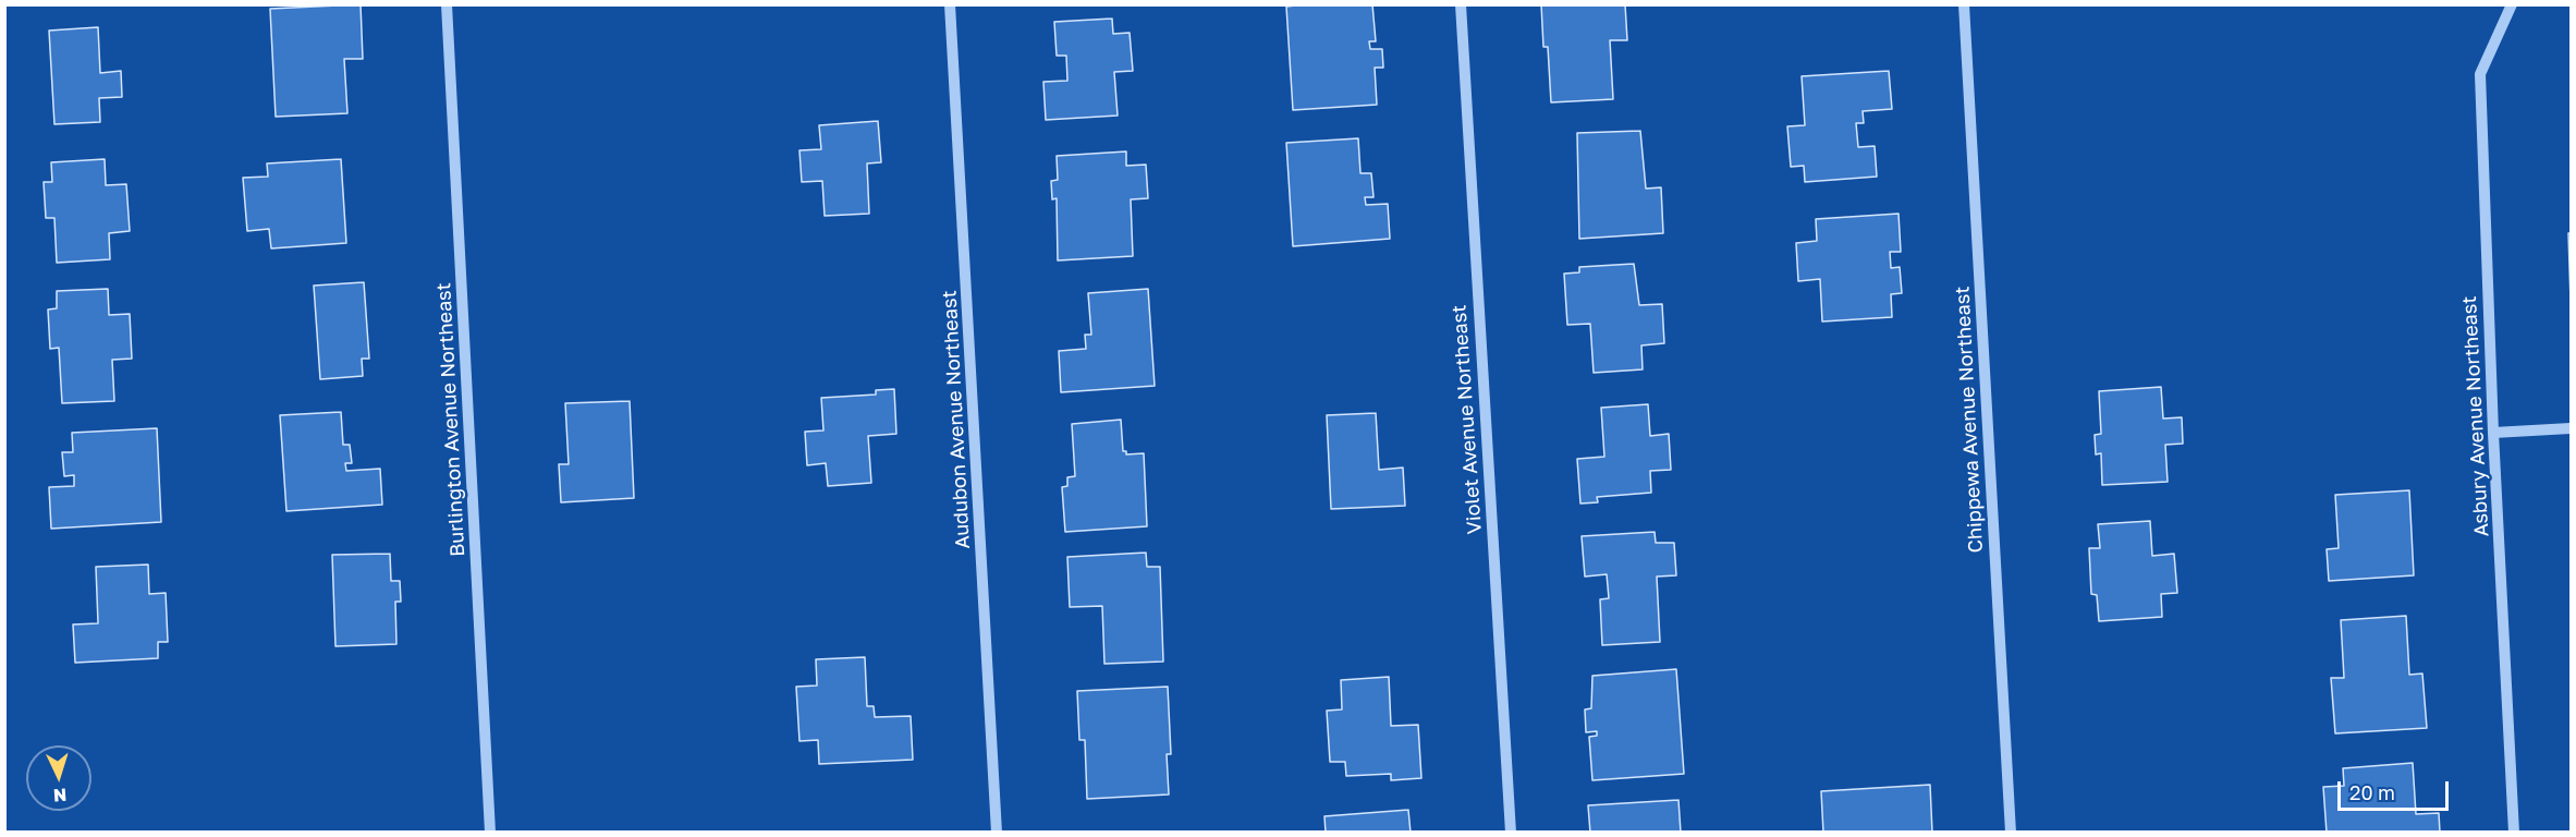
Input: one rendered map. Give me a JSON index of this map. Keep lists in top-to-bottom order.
{
  "streets": {
    "street": [
      "Asbury Avenue Northeast",
      "Burlington Avenue Northeast",
      "Audubon Avenue Northeast",
      "Violet Avenue Northeast",
      "Chippewa Avenue Northeast"
    ]
  },
  "scale_bar": "20 m",
  "north": "bottom"
}
